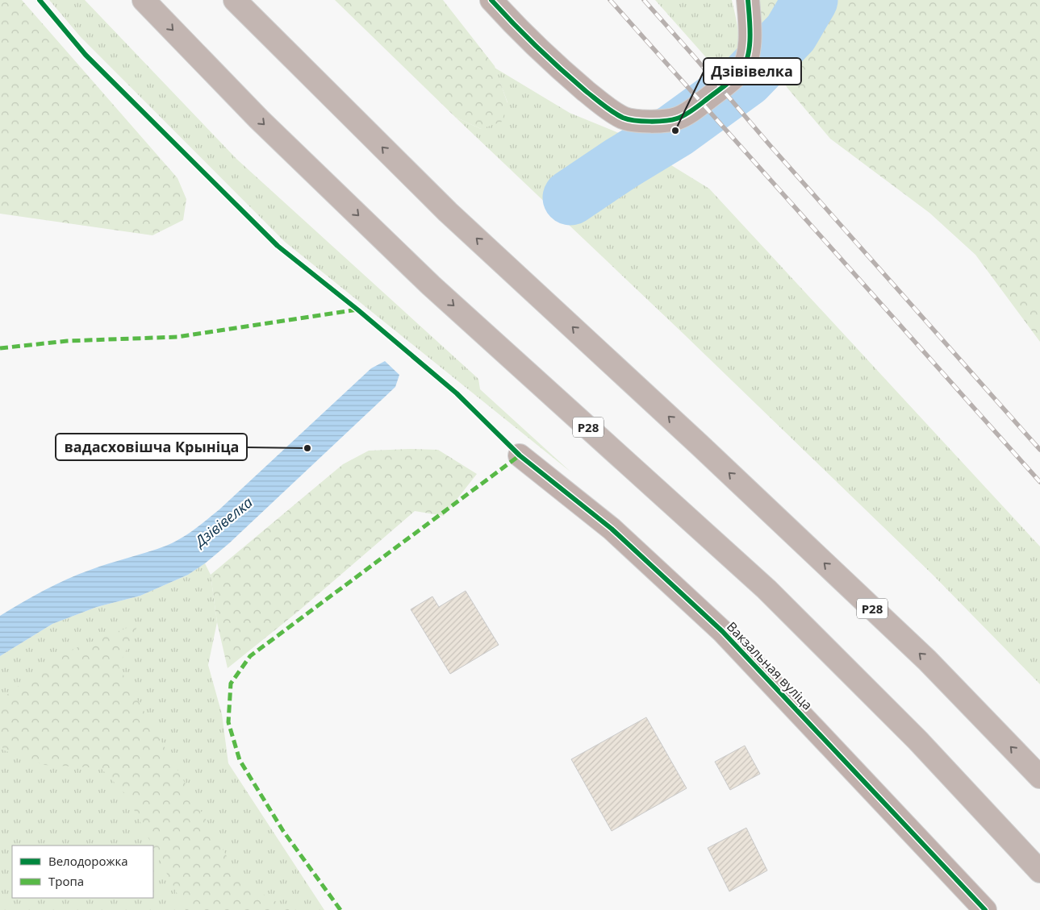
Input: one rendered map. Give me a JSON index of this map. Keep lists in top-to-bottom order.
{
  "streets": {
    "highway": ["Р28"],
    "street": ["Вакзальная вуліца"]
  },
  "water": ["Дзівівелка"],
  "places": ["Дзівівелка", "вадасховішча Крыніца"],
  "legend": ["Велодорожка", "Тропа"]
}
